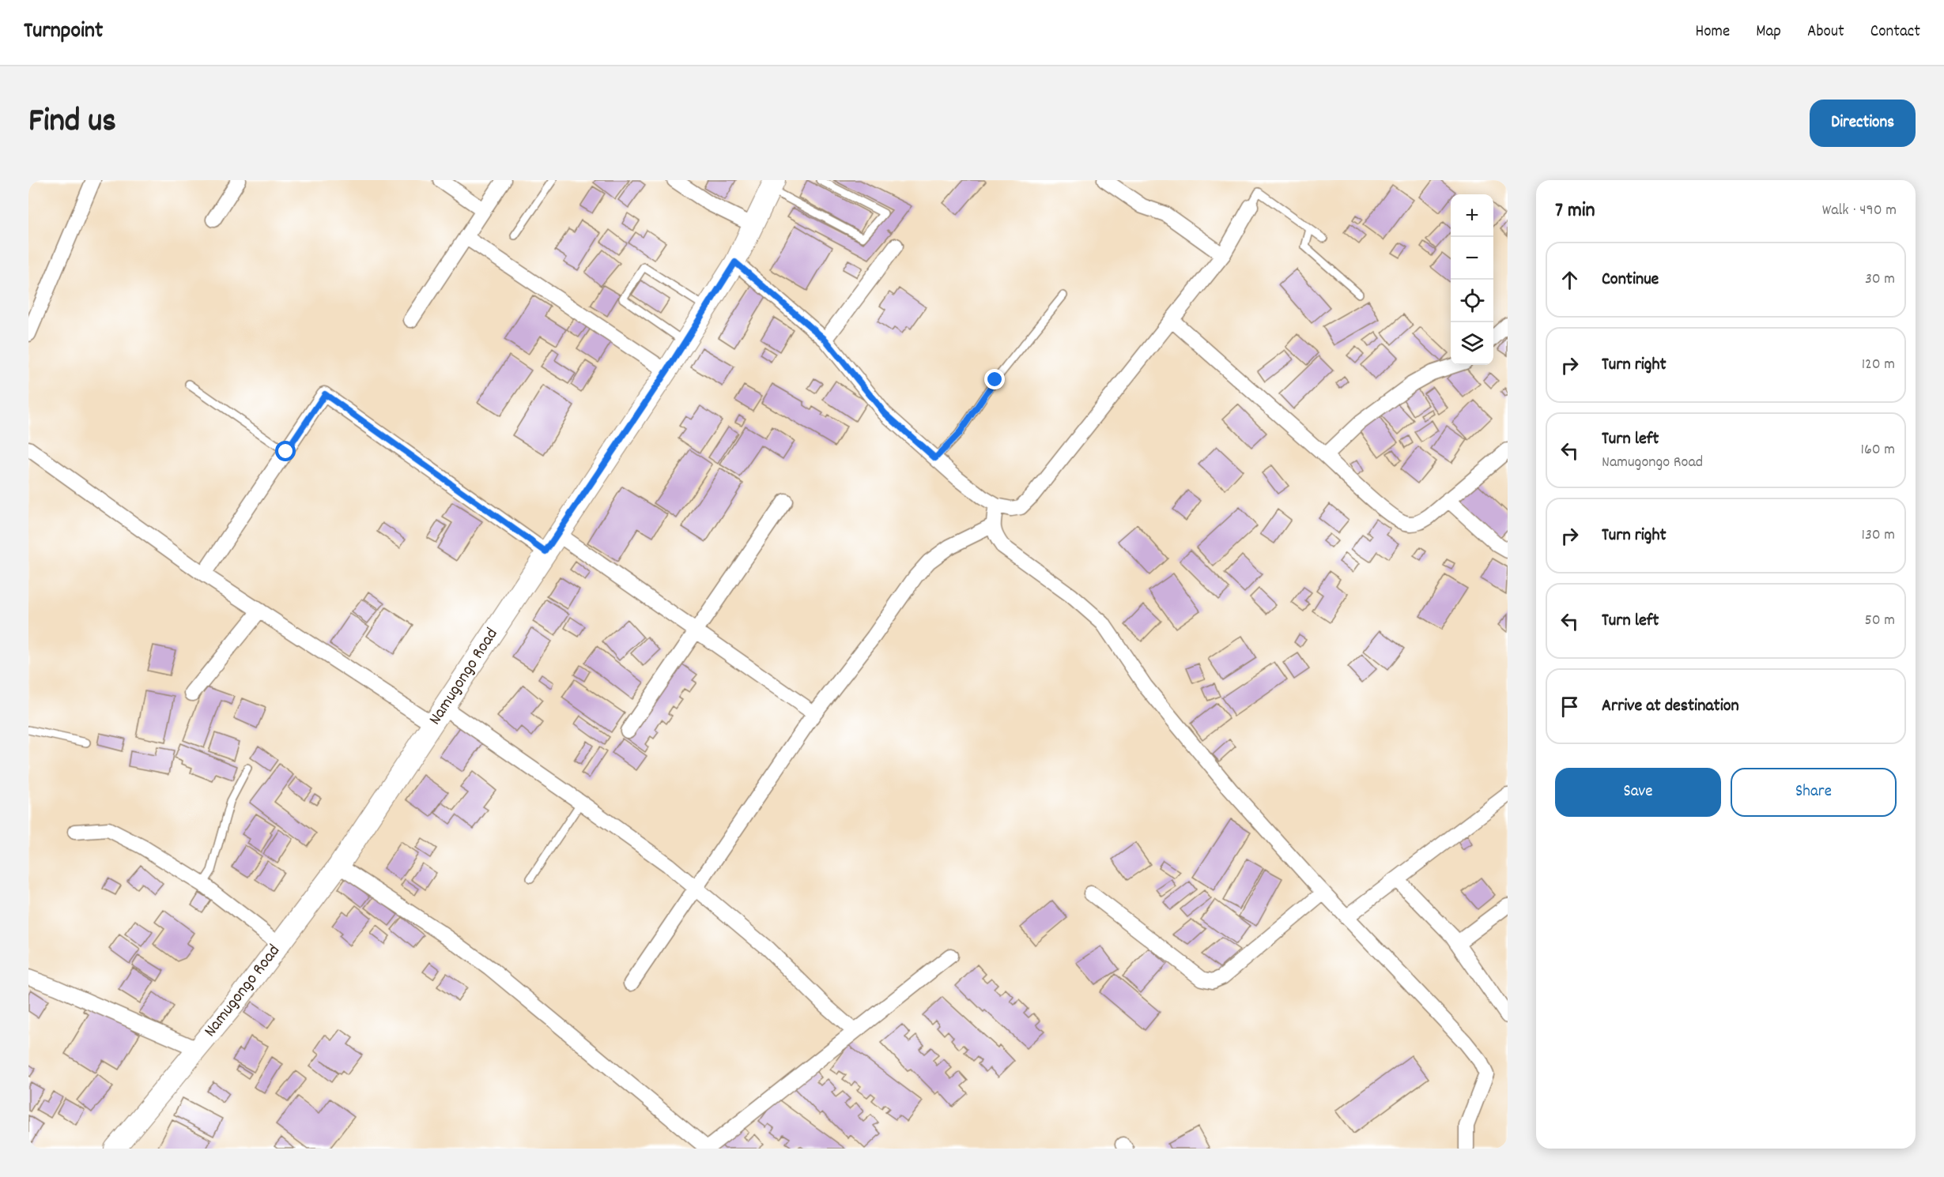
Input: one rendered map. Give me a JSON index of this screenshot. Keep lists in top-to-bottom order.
{
  "streets": {
    "main road": ["Namugongo Road"]
  },
  "page": {
    "header": "Turnpoint",
    "nav": [
      "Home",
      "Map",
      "About",
      "Contact"
    ],
    "title": "Find us",
    "buttons": [
      "Directions",
      ["Save", "Share"]
    ],
    "heading": ["7 min", "Walk · 490 m"],
    "map_buttons": ["+", "−"],
    "list": [
      ["Continue", "30 m"],
      ["Turn right", "120 m"],
      ["Turn left", "Namugongo Road", "160 m"],
      ["Turn right", "130 m"],
      ["Turn left", "50 m"],
      "Arrive at destination"
    ]
  }
}
